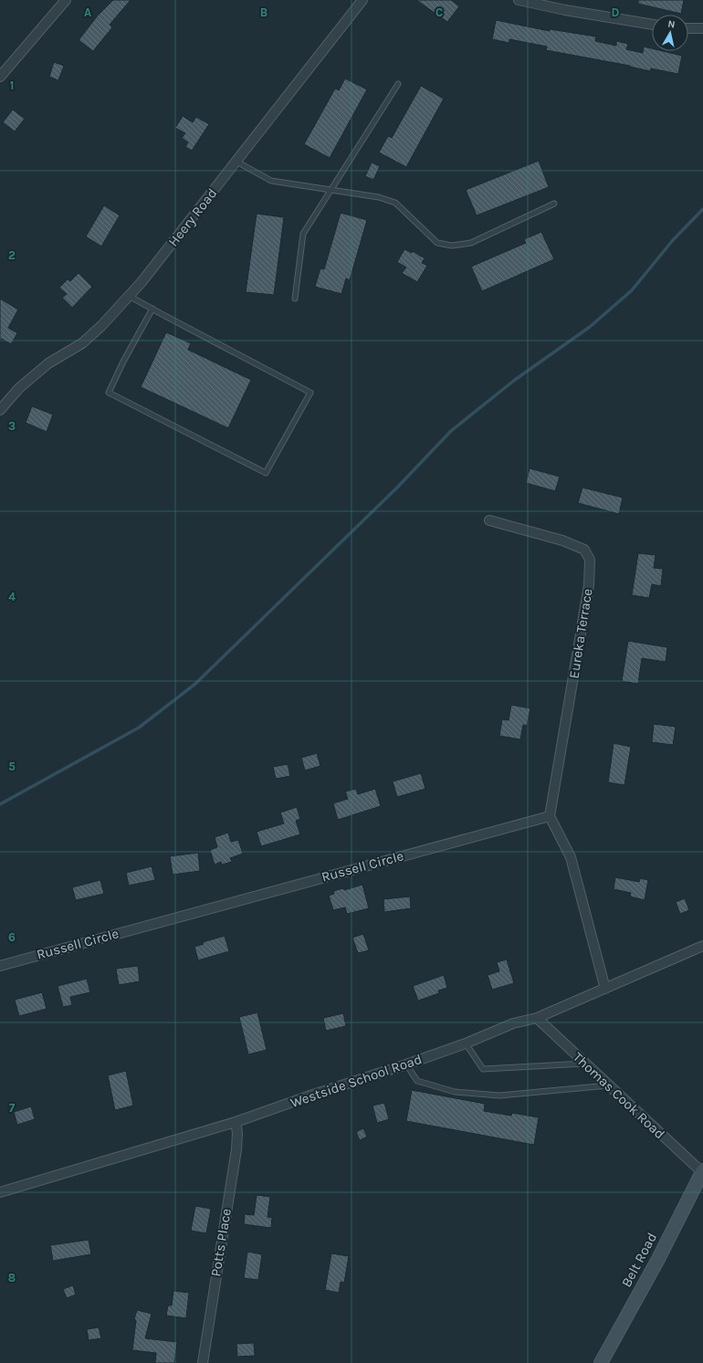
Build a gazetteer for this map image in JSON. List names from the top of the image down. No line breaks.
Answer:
{"streets":{"street":["Heery Road","Eureka Terrace","Russell Circle","Westside School Road","Thomas Cook Road","Potts Place","Belt Road"]},"crossings":[["Eureka Terrace","Russell Circle"],["Westside School Road","Thomas Cook Road"],["Westside School Road","Potts Place"],["Thomas Cook Road","Belt Road"]],"north":"top","grid":{"columns":["A","B","C","D"],"rows":["1","2","3","4","5","6","7","8"]}}
